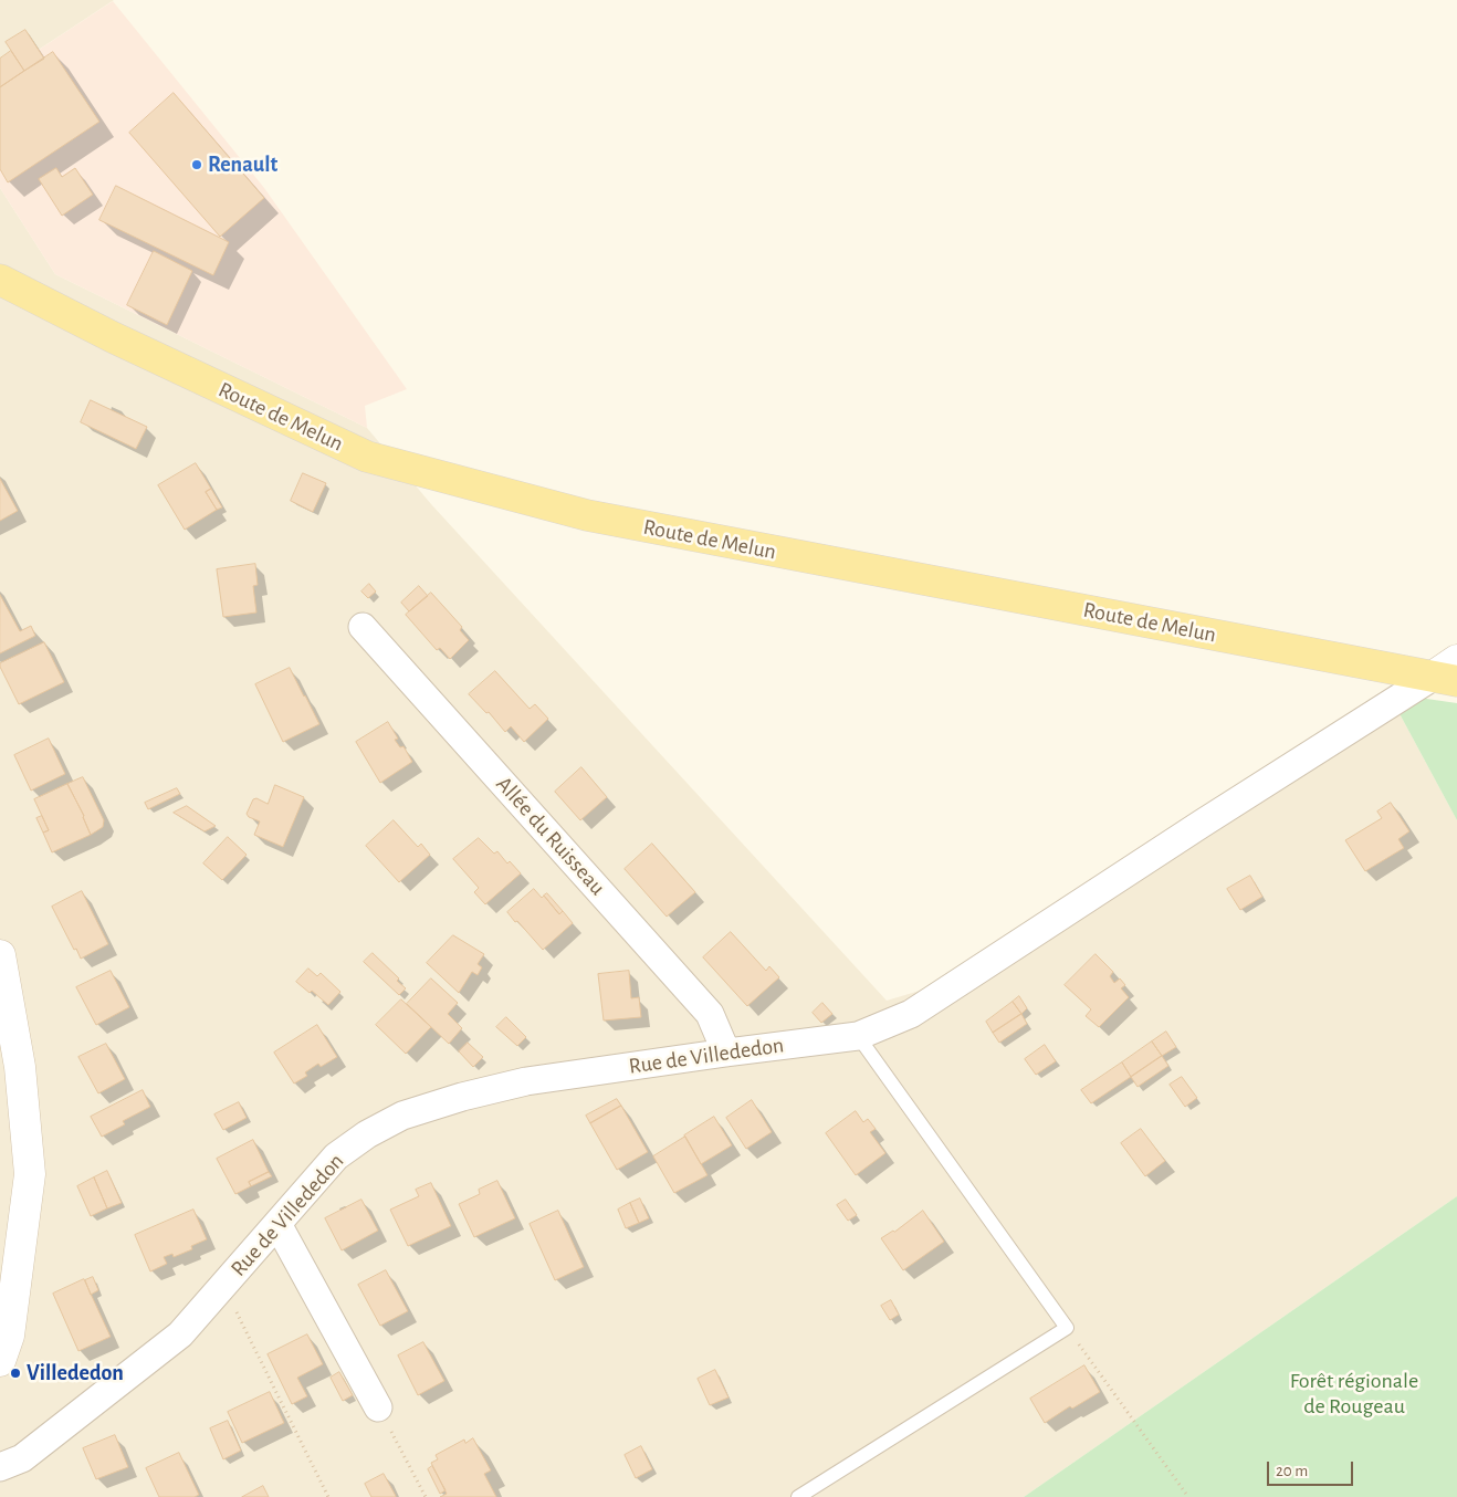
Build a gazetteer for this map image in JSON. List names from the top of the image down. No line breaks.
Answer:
{"streets":{"main road":["Route de Melun"],"street":["Allée du Ruisseau","Rue de Villededon"]},"crossings":[["Route de Melun","Rue de Villededon"],["Allée du Ruisseau","Rue de Villededon"]],"parks":["Forêt régionale de Rougeau"],"places":["Renault","Villededon"],"scale_bar":"20 m"}
